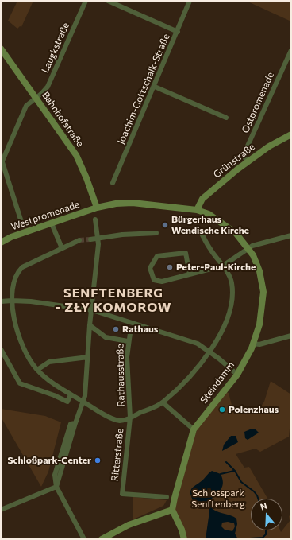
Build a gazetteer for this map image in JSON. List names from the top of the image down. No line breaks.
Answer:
{"streets":{"main road":["Bahnhofstraße","Grünstraße","Westpromenade","Steindamm"],"street":["Laugkstraße","Joachim-Gottschalk-Straße","Ostpromenade","Rathausstraße","Ritterstraße"]},"crossings":[["Laugkstraße","Bahnhofstraße"],["Ostpromenade","Grünstraße"],["Bahnhofstraße","Westpromenade"],["Bahnhofstraße","Steindamm"],["Grünstraße","Steindamm"],["Westpromenade","Steindamm"],["Rathausstraße","Ritterstraße"]],"districts":["SENFTENBERG - ZŁY KOMOROW"],"parks":["Schlosspark Senftenberg"],"places":["Bürgerhaus Wendische Kirche","Peter-Paul-Kirche","Rathaus","Polenzhaus","Schloßpark-Center"],"north":"top"}
